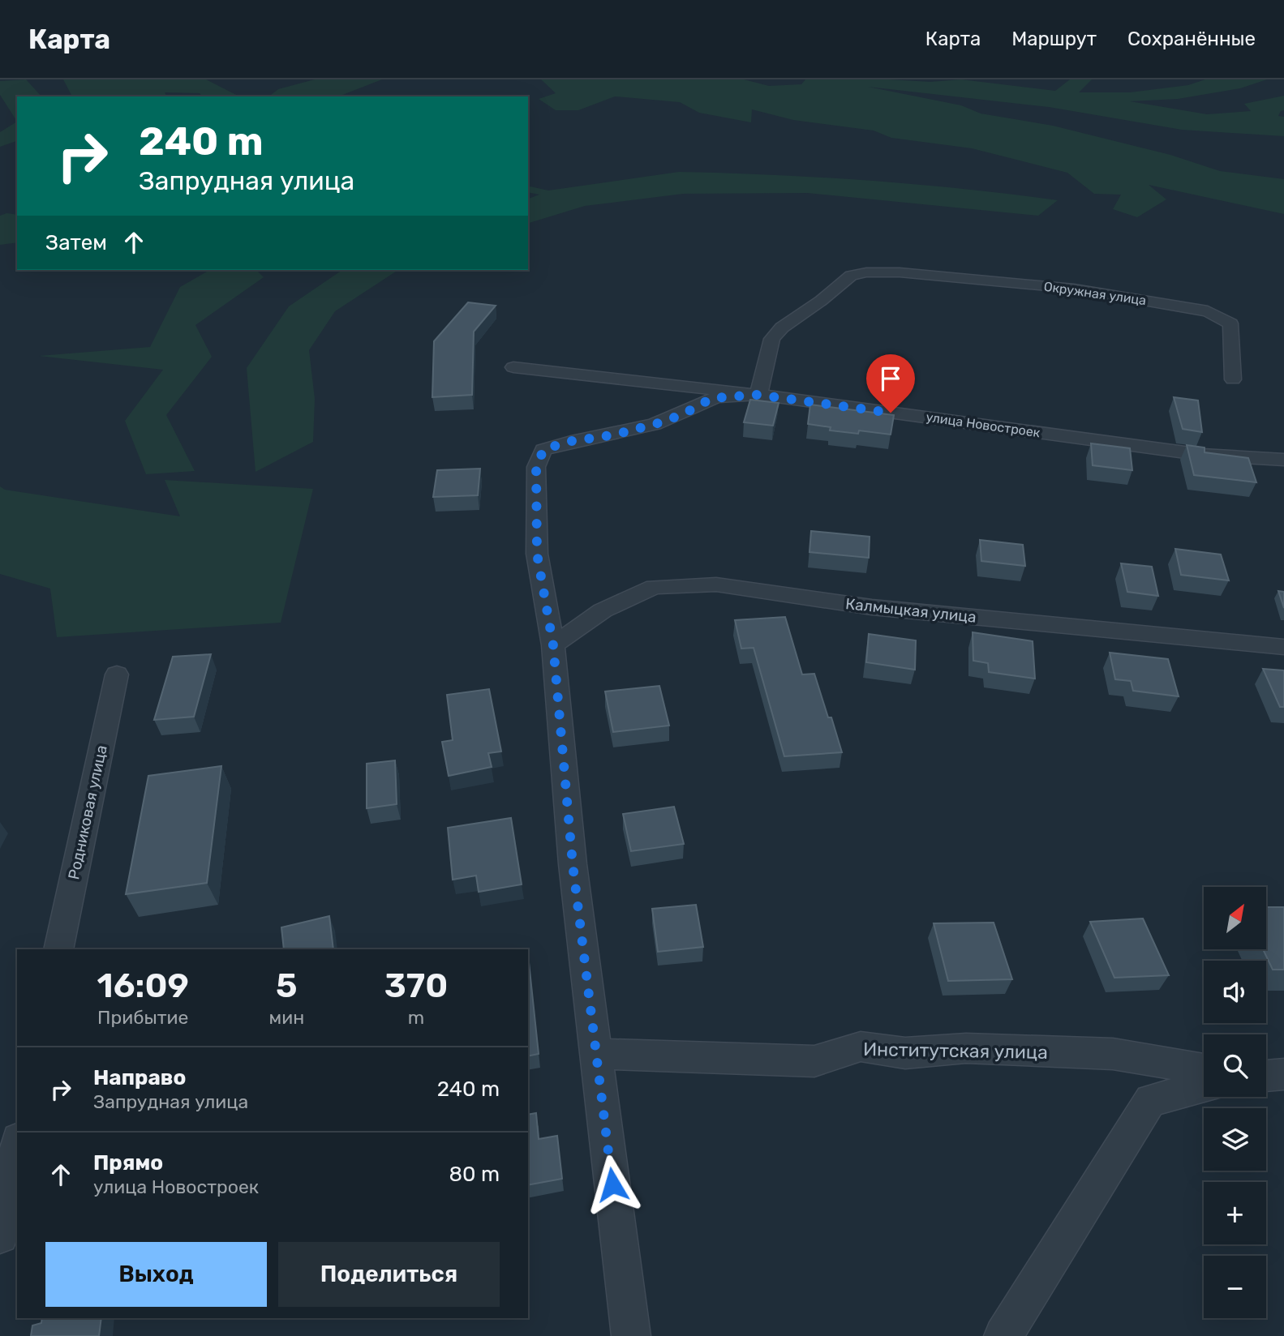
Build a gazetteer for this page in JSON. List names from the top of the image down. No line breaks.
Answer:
{"streets":{"street":["Окружная улица","улица Новостроек","Калмыцкая улица","Родниковая улица","Институтская улица"]},"crossings":[["Окружная улица","улица Новостроек"]],"north":"top right","page":{"header":"Карта","nav":["Карта","Маршрут","Сохранённые"],"turn":["240 m","Запрудная улица"],"then":"Затем","map_buttons":["+","−"],"eta":["16:09","Прибытие","5","мин","370","m"],"list":[{"name":"Направо","note":"Запрудная улица","value":"240 m"},{"name":"Прямо","note":"улица Новостроек","value":"80 m"}],"buttons":["Выход","Поделиться"]}}
